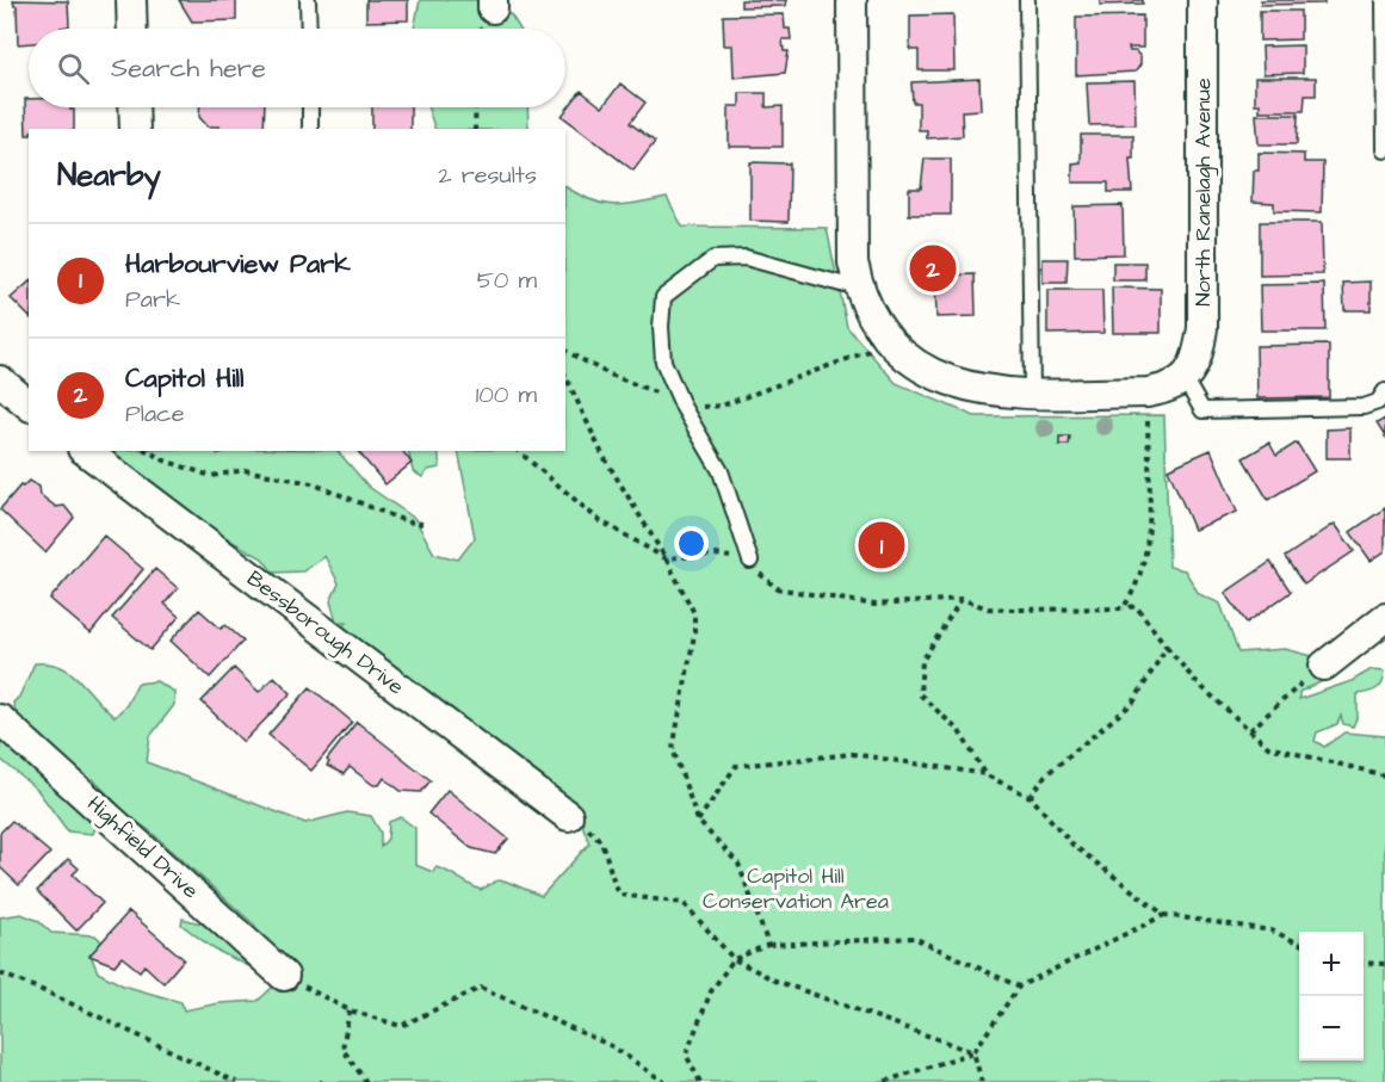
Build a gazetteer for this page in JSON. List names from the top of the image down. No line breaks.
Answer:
{"streets":{"street":["North Ranelagh Avenue","Bessborough Drive","Highfield Drive"]},"parks":["Capitol Hill Conservation Area"],"page":{"search":"Search here","heading":["Nearby","2 results"],"list":[{"mark":"1","name":"Harbourview Park","note":"Park","value":"50 m"},{"mark":"2","name":"Capitol Hill","note":"Place","value":"100 m"}],"pins":["2","1"],"map_buttons":["+","−"]}}
